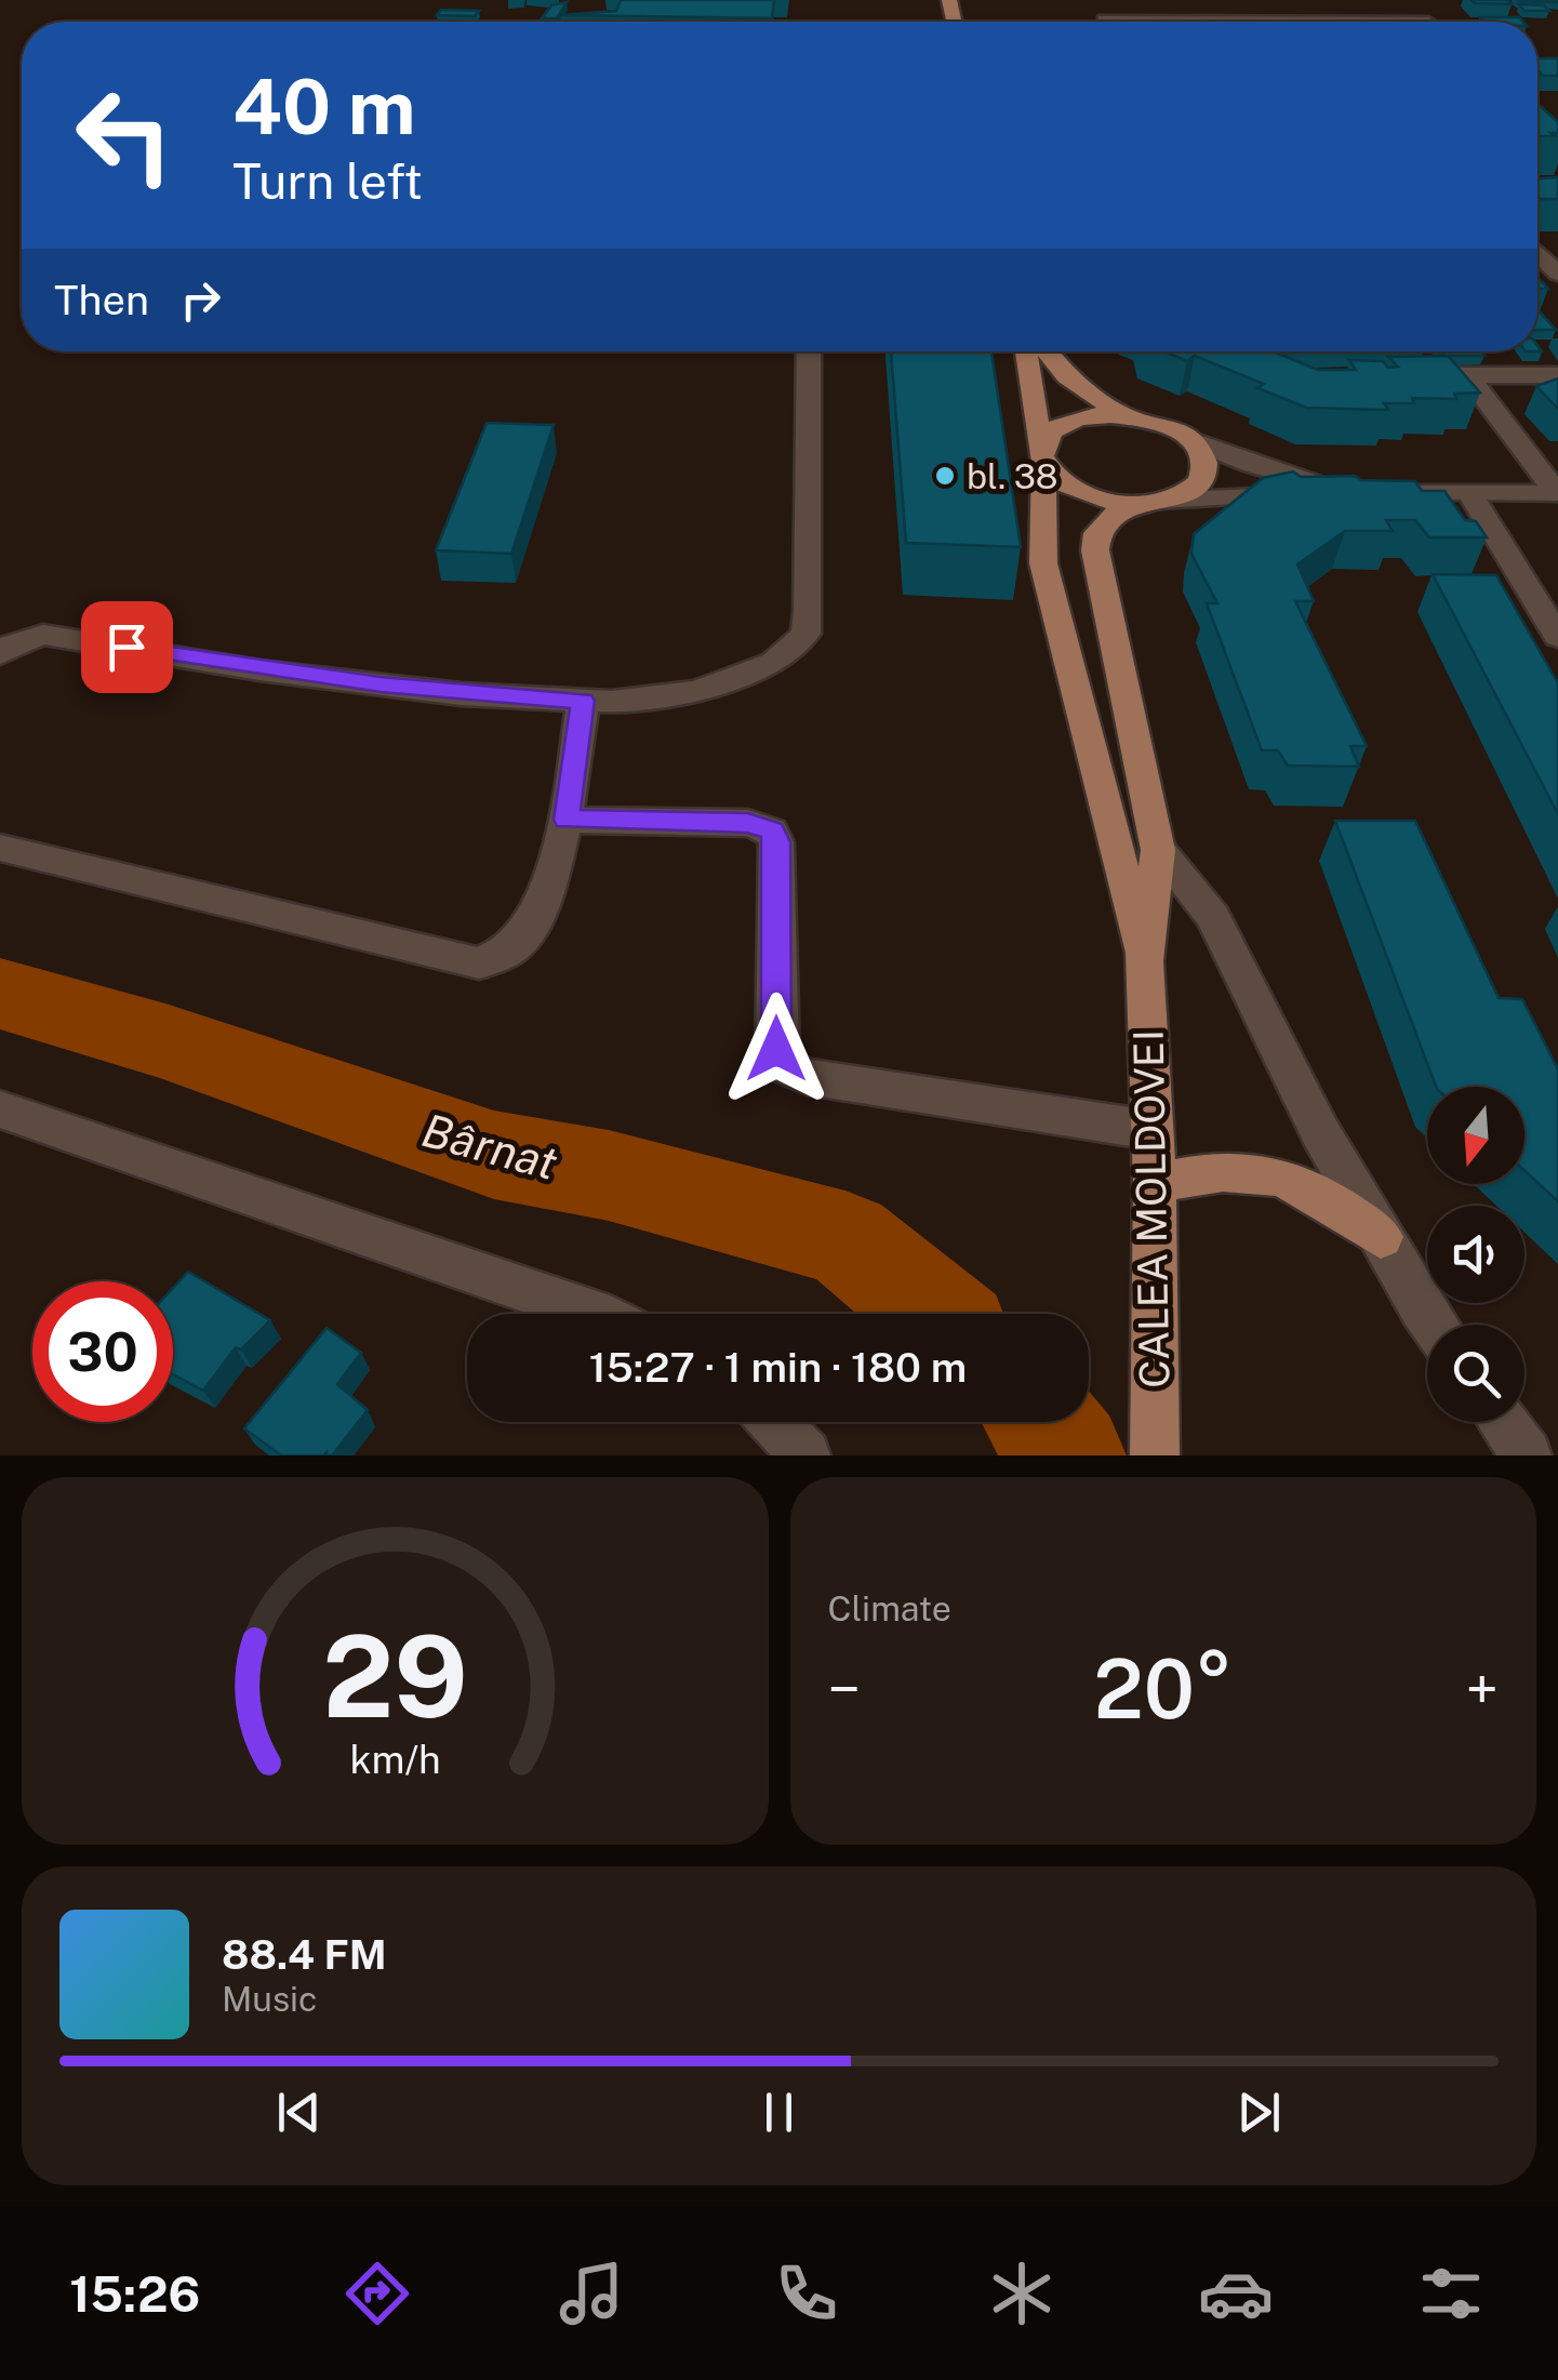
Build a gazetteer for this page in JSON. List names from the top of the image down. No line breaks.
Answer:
{"streets":{"main road":["CALEA MOLDOVEI"]},"water":["Bârnat"],"places":["bl. 38"],"north":"bottom","page":{"turn":["40 m","Turn left"],"then":"Then","limit":"30","trip":"15:27 · 1 min · 180 m","tile":"Climate","heat":["−","20°","+"],"song":["88.4 FM","Music"],"tabs":"15:26","gauge":["29","km/h"]}}
